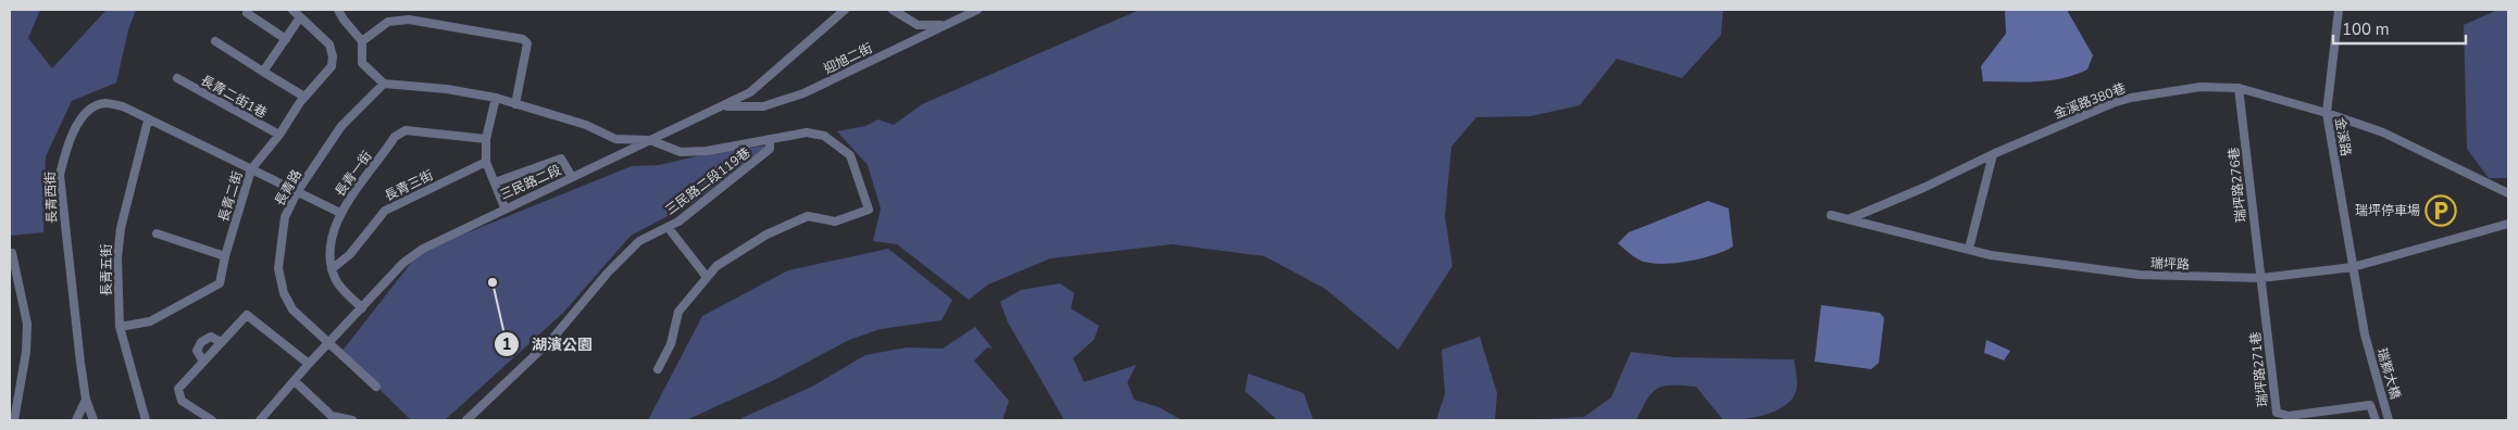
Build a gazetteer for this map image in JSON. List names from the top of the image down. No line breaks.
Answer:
{"streets":{"street":["迎旭二街","長青二街1巷","金溪路380巷","金溪路","長青一街","三民路二段119巷","三民路二段","瑞坪路276巷","長青三街","長青路","長青二街","長青西街","瑞坪路","長青五街","瑞坪路271巷","瑞獅大橋"]},"crossings":[["迎旭二街","三民路二段"],["長青二街1巷","長青二街"],["金溪路380巷","金溪路"],["金溪路380巷","瑞坪路276巷"],["金溪路380巷","瑞坪路"],["金溪路","瑞坪路"],["金溪路","瑞獅大橋"],["長青一街","三民路二段"],["長青一街","長青三街"],["長青一街","長青西街"],["三民路二段","長青路"],["瑞坪路276巷","瑞坪路"],["瑞坪路276巷","瑞坪路271巷"],["長青路","長青西街"],["長青二街","長青西街"],["長青二街","長青五街"],["長青西街","長青五街"],["瑞坪路","瑞坪路271巷"]],"places":{"parking":["瑞坪停車場"],"other":["湖濱公園"]},"scale_bar":"100 m"}
